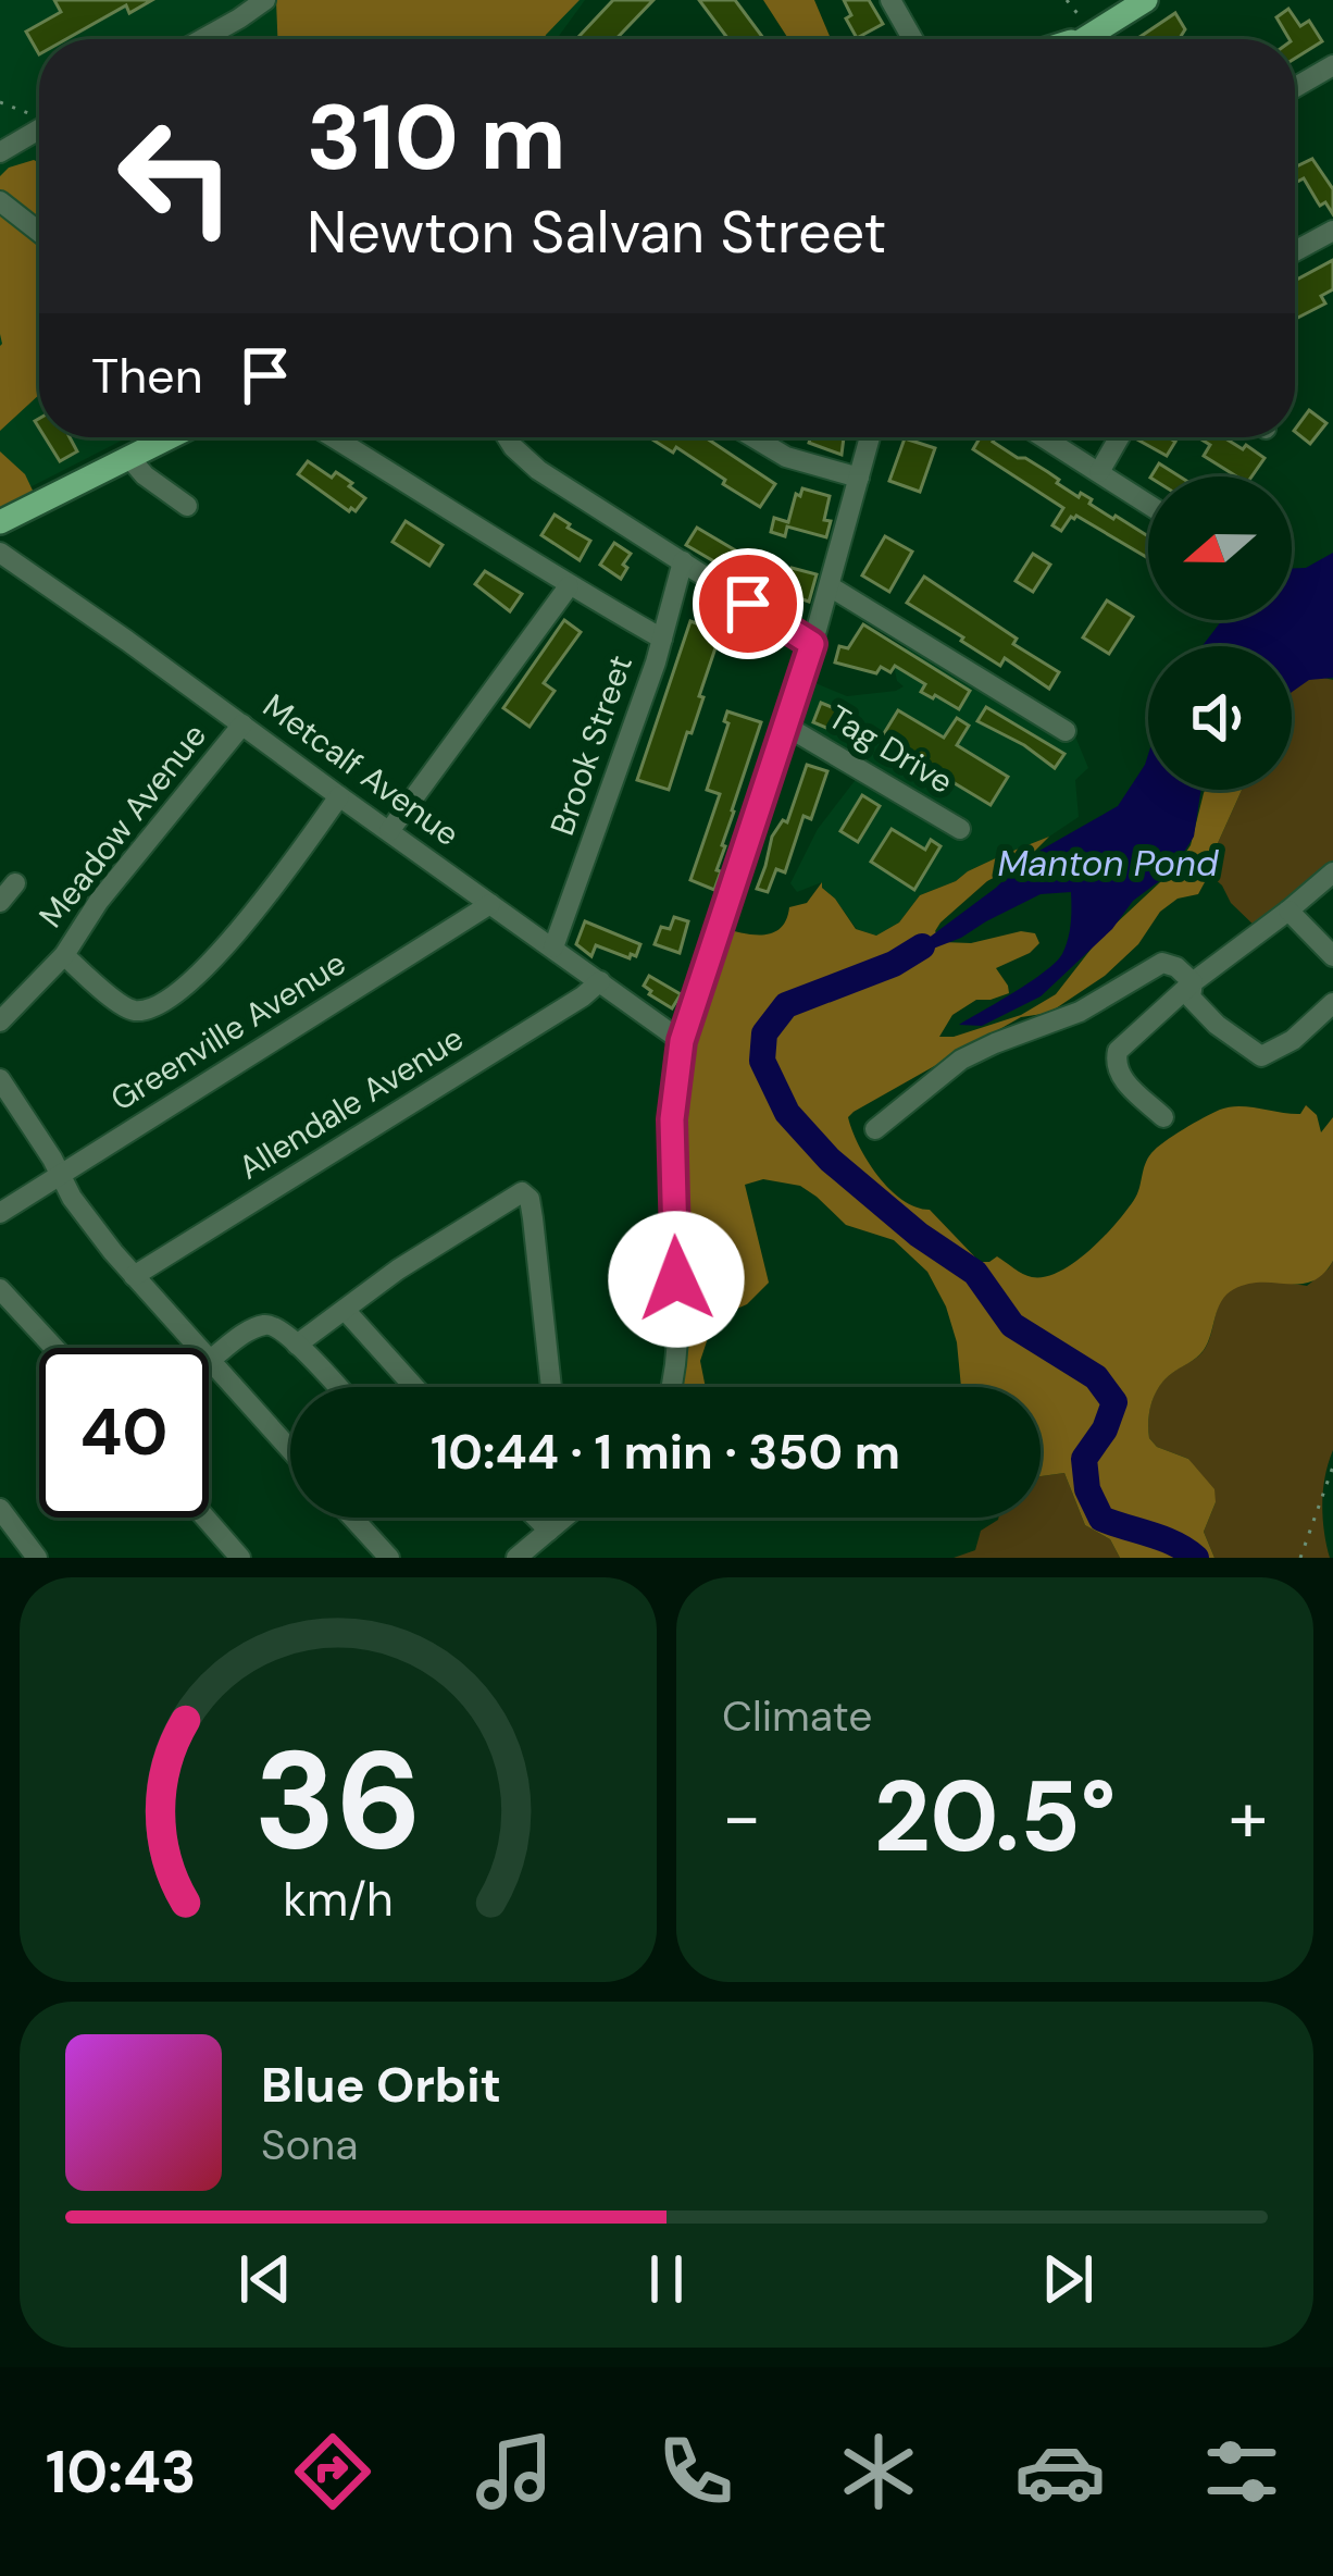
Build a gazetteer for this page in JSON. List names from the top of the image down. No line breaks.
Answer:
{"streets":{"street":["Brook Street","Tag Drive","Metcalf Avenue","Meadow Avenue","Greenville Avenue","Allendale Avenue"]},"crossings":[["Brook Street","Metcalf Avenue"],["Metcalf Avenue","Meadow Avenue"],["Metcalf Avenue","Greenville Avenue"],["Metcalf Avenue","Allendale Avenue"]],"water":["Manton Pond"],"north":"left","page":{"turn":["310 m","Newton Salvan Street"],"then":"Then","limit":"40","trip":"10:44 · 1 min · 350 m","tile":"Climate","heat":["−","20.5°","+"],"song":["Blue Orbit","Sona"],"tabs":"10:43","gauge":["36","km/h"]}}
